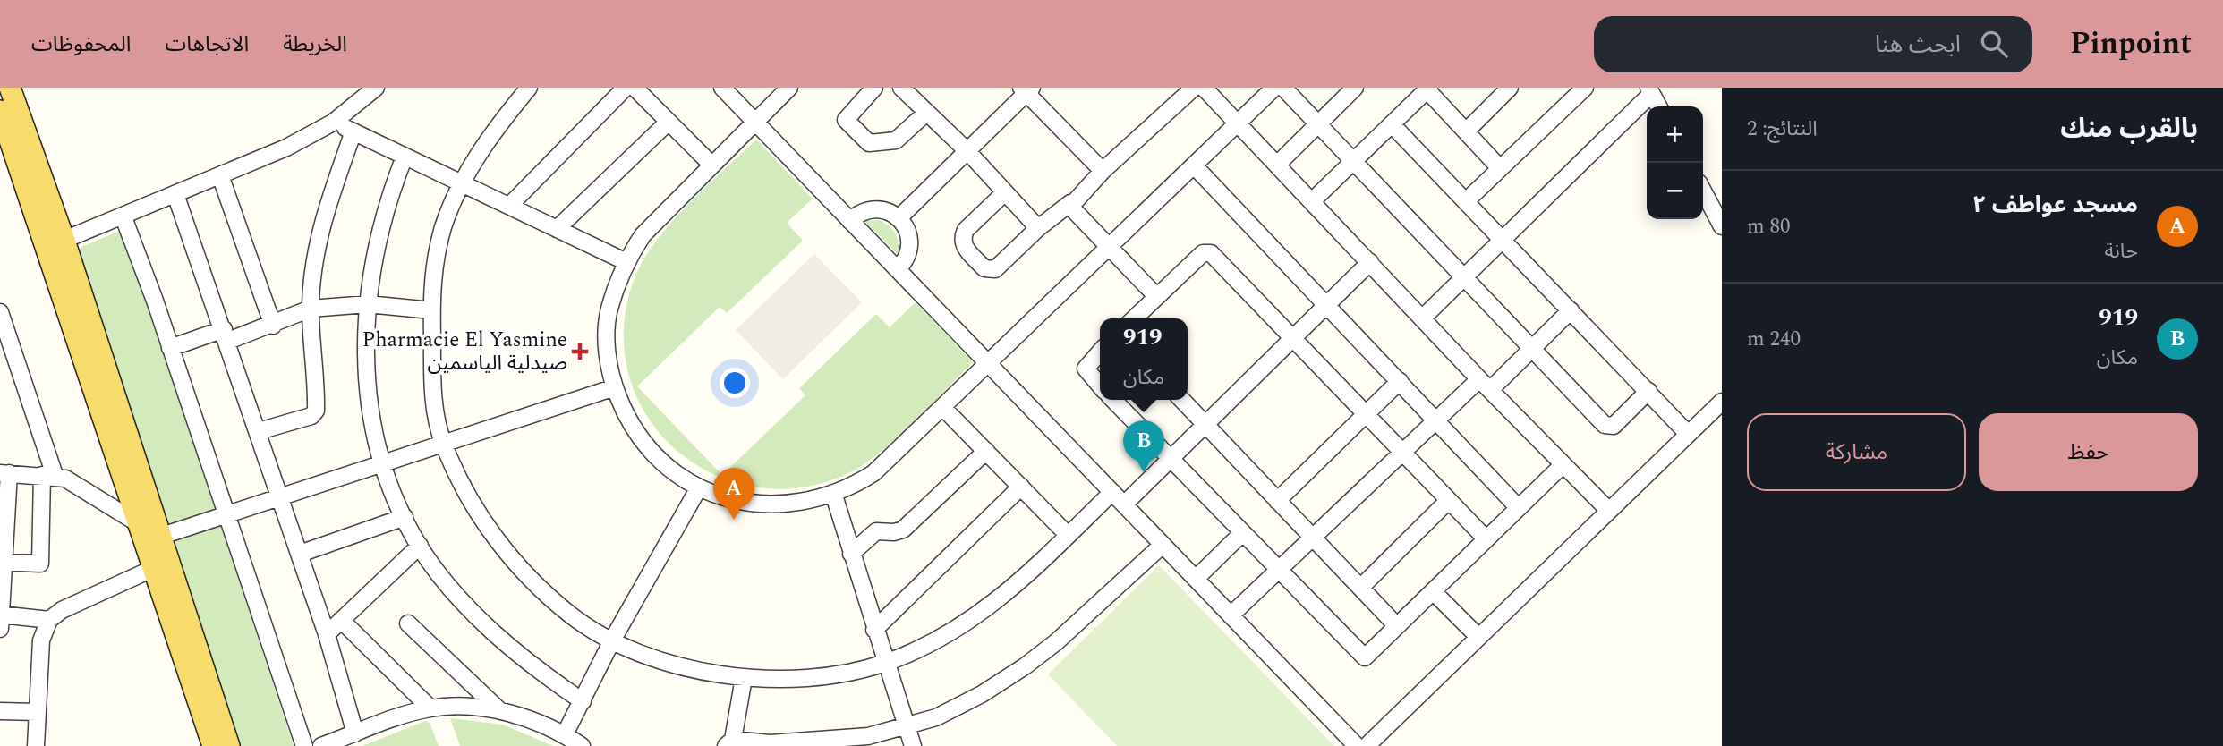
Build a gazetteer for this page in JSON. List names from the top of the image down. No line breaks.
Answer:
{"places":{"health":["Pharmacie El Yasmine صيدلية الياسمين"]},"page":{"header":"Pinpoint","search":"ابحث هنا","nav":["الخريطة","الاتجاهات","المحفوظات"],"heading":["بالقرب منك","النتائج: 2"],"map_buttons":["+","−"],"list":[{"mark":"A","name":"مسجد عواطف ٢","note":"حانة","value":"80 m"},{"mark":"B","name":"919","note":"مكان","value":"240 m"}],"popup":["919","مكان"],"buttons":["حفظ","مشاركة"],"pins":["B","A"]}}
